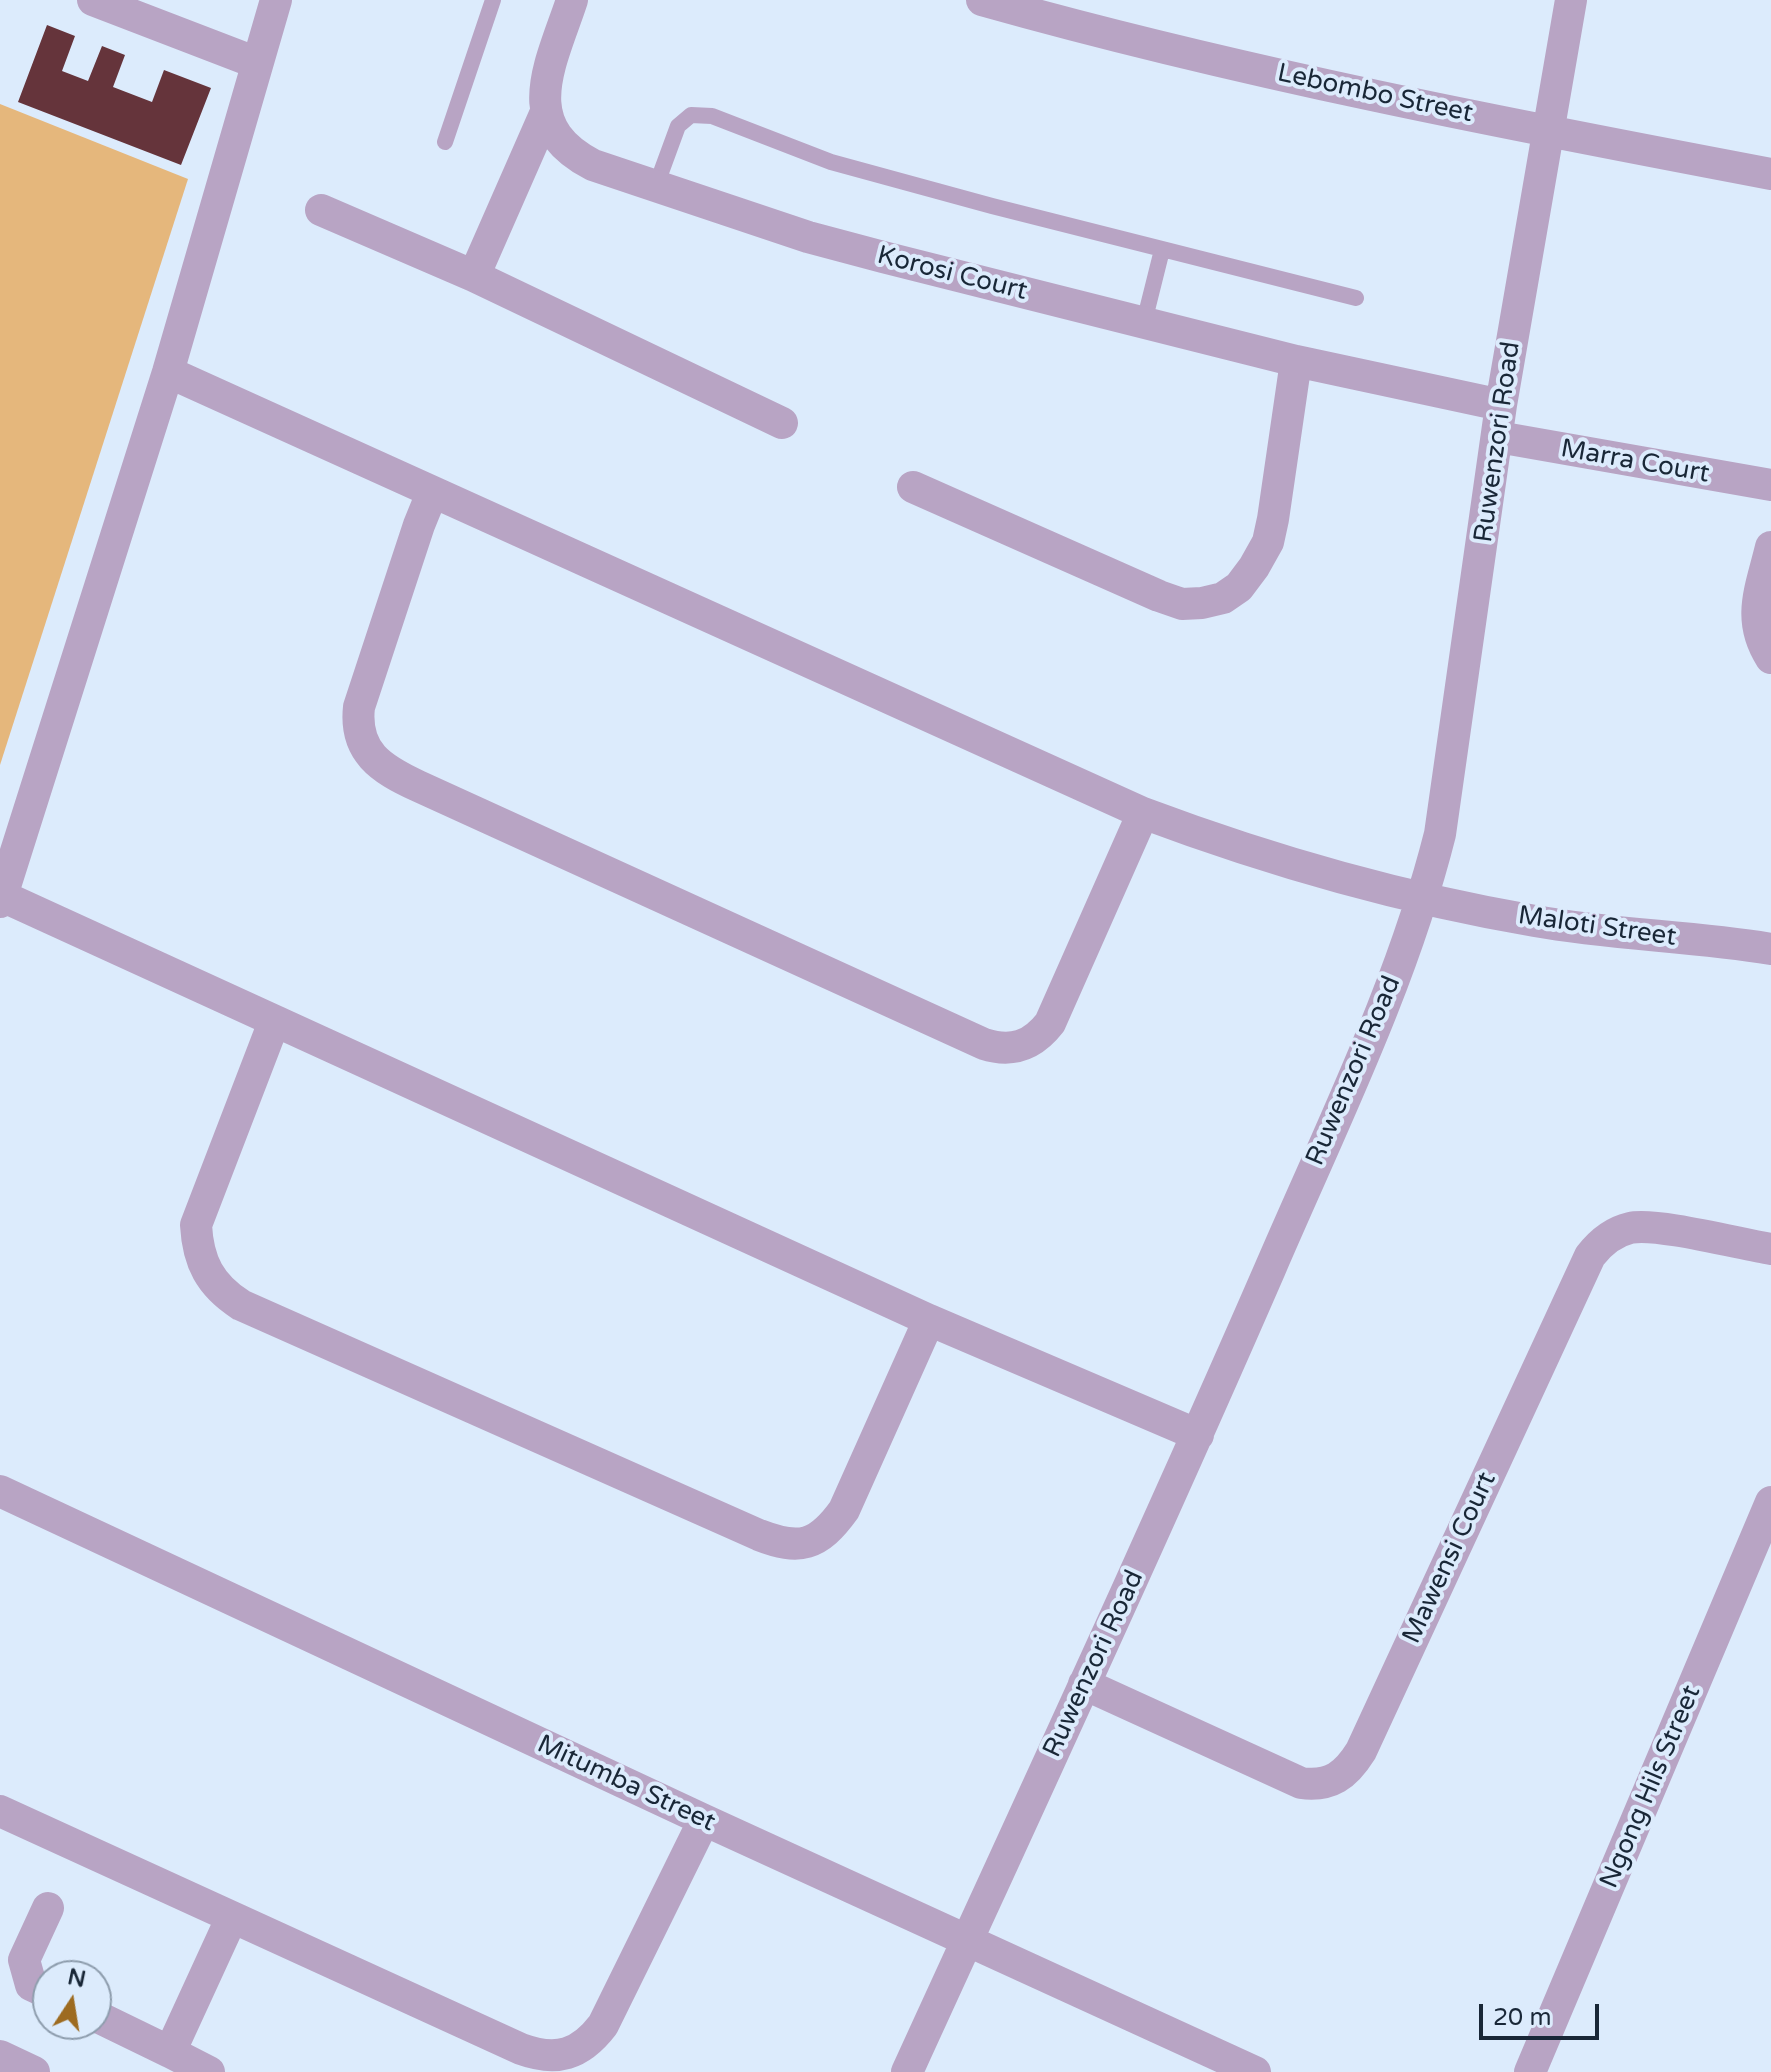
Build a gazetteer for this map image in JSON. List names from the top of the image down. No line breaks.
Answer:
{"streets":{"street":["Lebombo Street","Korosi Court","Ruwenzori Road","Marra Court","Maloti Street","Mawensi Court","Mitumba Street","Ngong Hils Street"]},"crossings":[["Lebombo Street","Ruwenzori Road"],["Korosi Court","Ruwenzori Road"],["Ruwenzori Road","Marra Court"],["Ruwenzori Road","Maloti Street"],["Ruwenzori Road","Mawensi Court"],["Ruwenzori Road","Mitumba Street"]],"scale_bar":"20 m","north":"top"}
